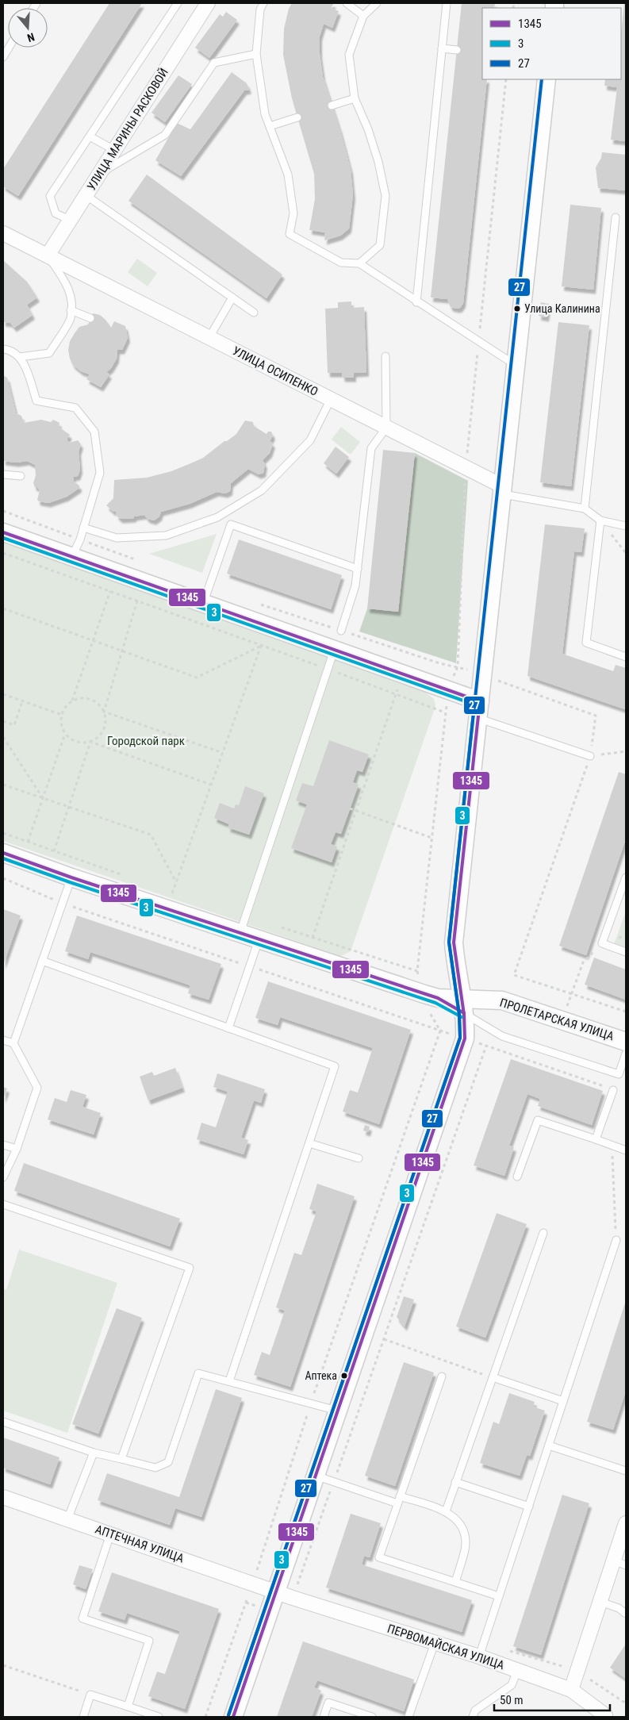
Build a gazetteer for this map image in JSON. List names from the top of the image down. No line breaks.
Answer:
{"streets":{"street":["УЛИЦА МАРИНЫ РАСКОВОЙ","УЛИЦА ОСИПЕНКО","ПРОЛЕТАРСКАЯ УЛИЦА","АПТЕЧНАЯ УЛИЦА","ПЕРВОМАЙСКАЯ УЛИЦА"]},"crossings":[["УЛИЦА МАРИНЫ РАСКОВОЙ","УЛИЦА ОСИПЕНКО"],["АПТЕЧНАЯ УЛИЦА","ПЕРВОМАЙСКАЯ УЛИЦА"]],"parks":["Городской парк"],"places":["Улица Калинина","Аптека"],"lines":["transit line 27","transit line 1345","transit line 3"],"legend":["1345","3","27"],"scale_bar":"50 m","north":"bottom"}
